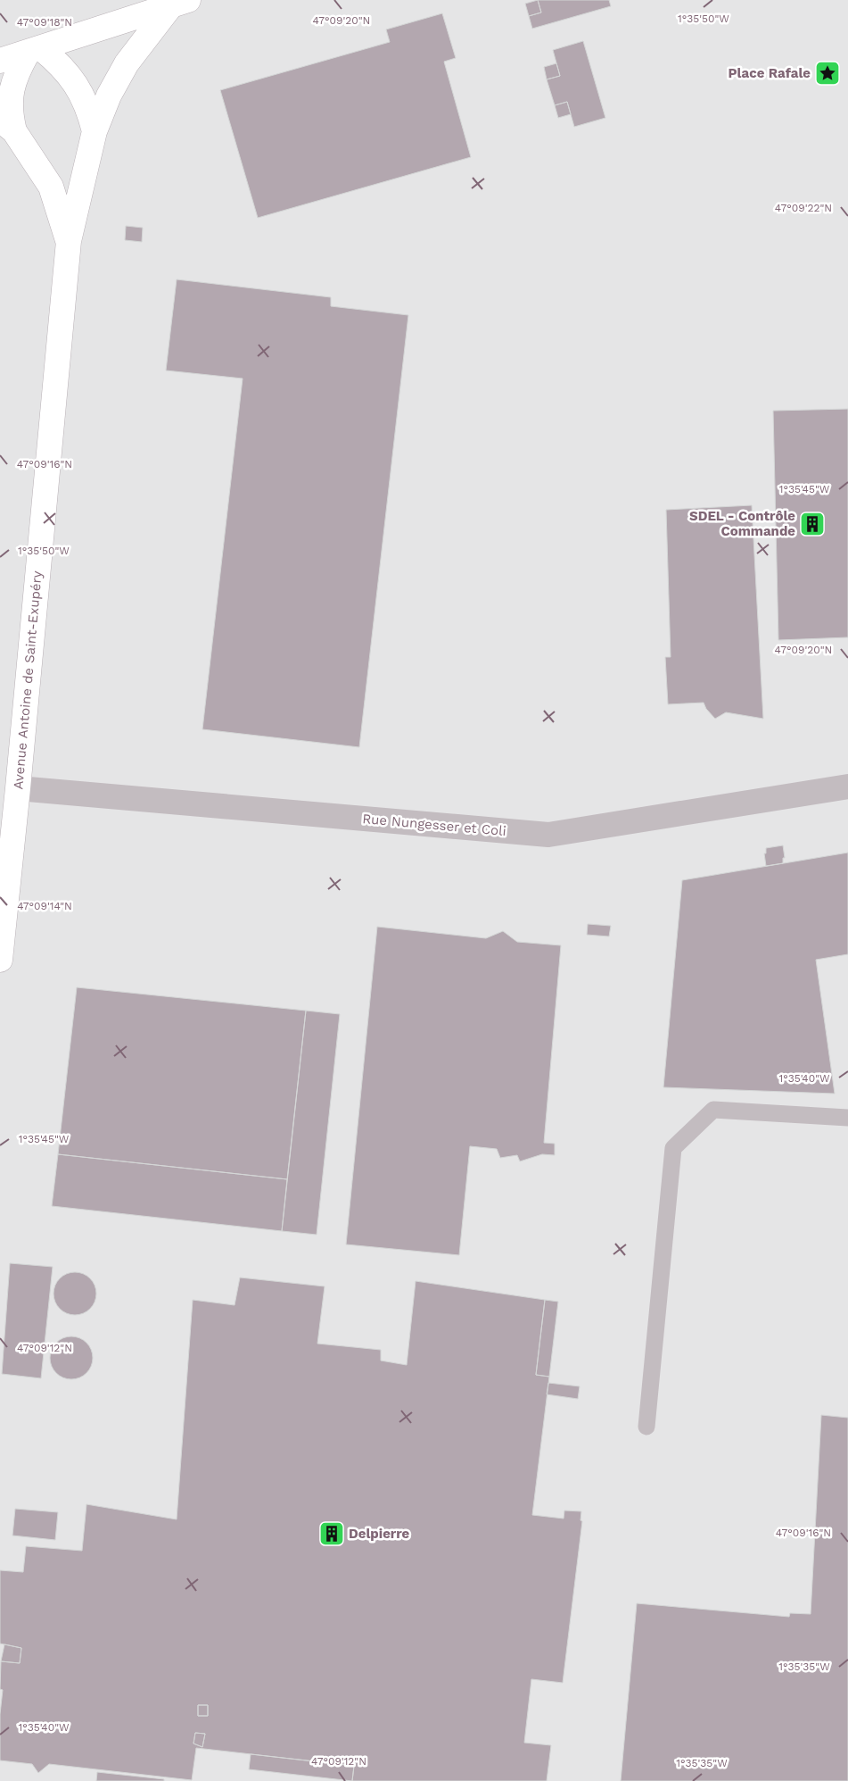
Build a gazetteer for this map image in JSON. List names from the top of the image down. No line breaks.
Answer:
{"streets":{"street":["Avenue Antoine de Saint-Exupéry","Rue Nungesser et Coli"]},"crossings":[["Avenue Antoine de Saint-Exupéry","Rue Nungesser et Coli"]],"places":{"place":["Place Rafale"],"building":["SDEL - Contrôle Commande","Delpierre"]},"coordinates":["1°35'50\"W","47°09'20\"N","47°09'18\"N","47°09'22\"N","47°09'16\"N","1°35'45\"W","47°09'14\"N","1°35'40\"W","47°09'12\"N","1°35'35\"W"]}
